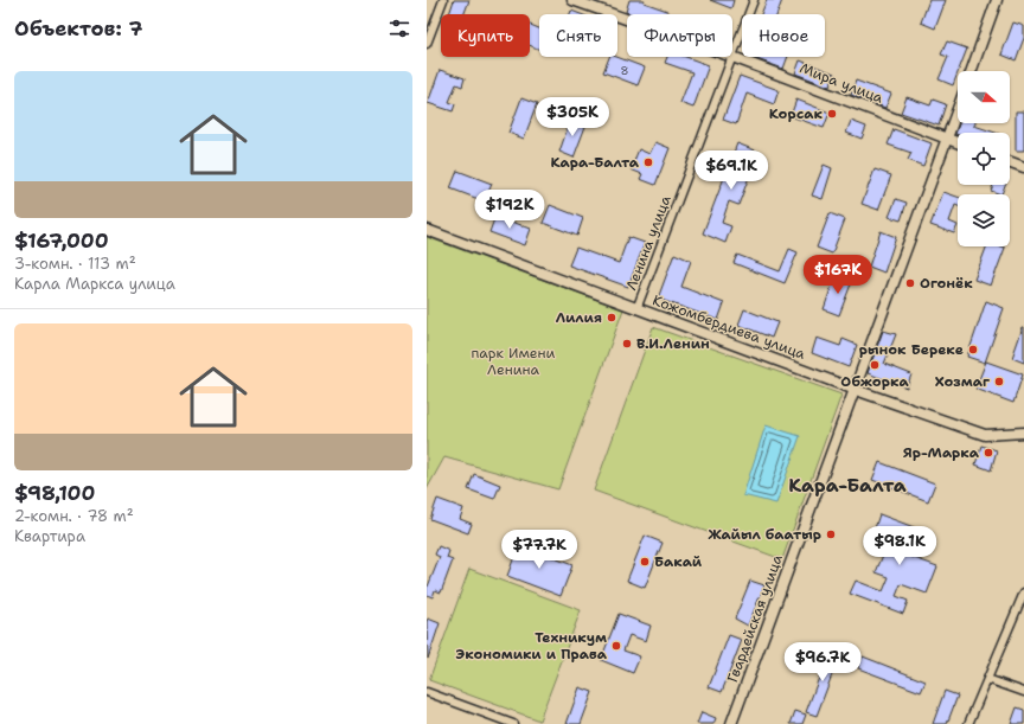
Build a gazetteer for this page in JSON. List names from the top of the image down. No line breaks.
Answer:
{"streets":{"street":["Мира улица","Ленина улица","Кожомбердиева улица","Гвардейская улица"]},"crossings":[["Мира улица","Ленина улица"],["Мира улица","Гвардейская улица"],["Ленина улица","Кожомбердиева улица"],["Кожомбердиева улица","Гвардейская улица"]],"districts":["Кара-Балта"],"parks":["парк Имени Ленина"],"places":["Корсак","Кара-Балта","Огонёк","Лилия","В.И.Ленин","рынок Береке","Обжорка","Хозмаг","Яр-Марка","Жайыл баатыр","Бакай","Техникум Экономики и Права"],"house_numbers":["8"],"north":"right","page":{"heading":"Объектов: 7","chip":["Купить","Снять","Фильтры","Новое"],"list":[{"name":"$167,000","note":"3-комн. · 113 m² · Карла Маркса улица"},{"name":"$98,100","note":"2-комн. · 78 m² · Квартира"}],"price":["$305K","$69.1K","$192K","$167K","$98.1K","$77.7K","$96.7K"]}}
